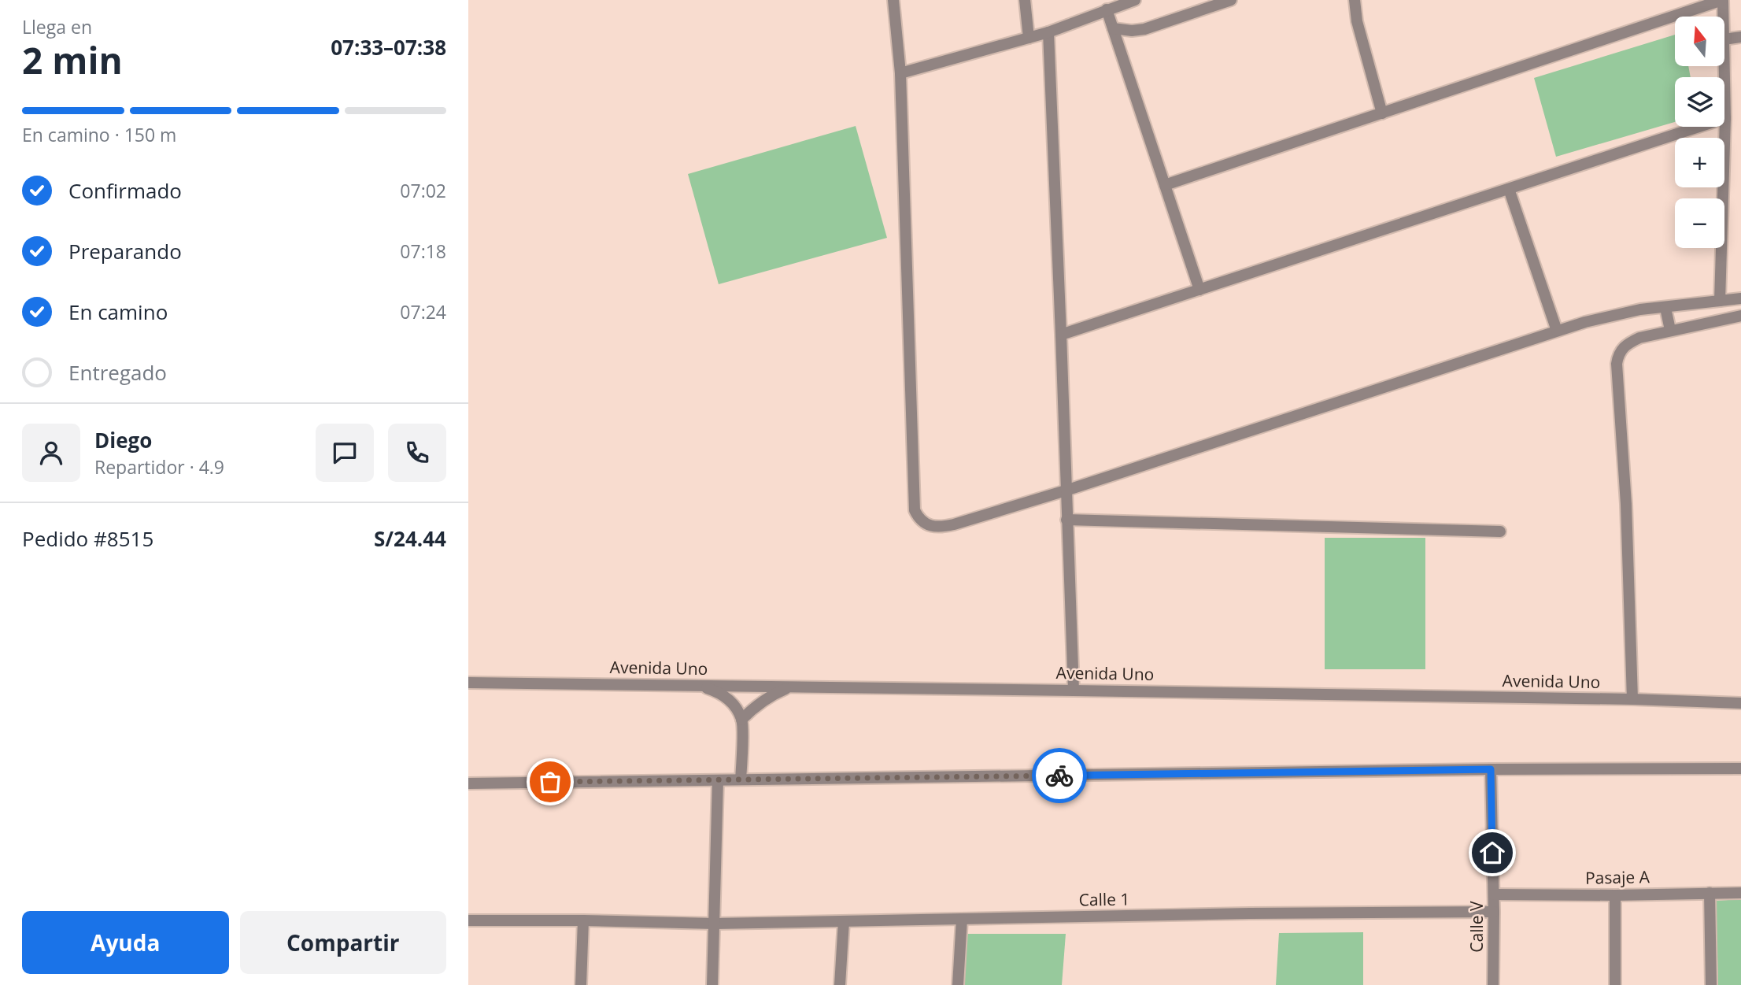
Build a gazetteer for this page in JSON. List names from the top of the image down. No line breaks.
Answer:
{"streets":{"street":["Avenida Uno","Pasaje A","Calle 1","Calle V"]},"crossings":[["Pasaje A","Calle V"],["Calle 1","Calle V"]],"north":"top","page":{"heading":["2 min","Llega en","07:33–07:38"],"panel":["Diego","Repartidor · 4.9","Pedido #8515","S/24.44"],"map_buttons":["+","−"],"bar":"En camino · 150 m","list":[["Confirmado","07:02"],["Preparando","07:18"],["En camino","07:24"],"Entregado"],"buttons":["Ayuda","Compartir"]}}
